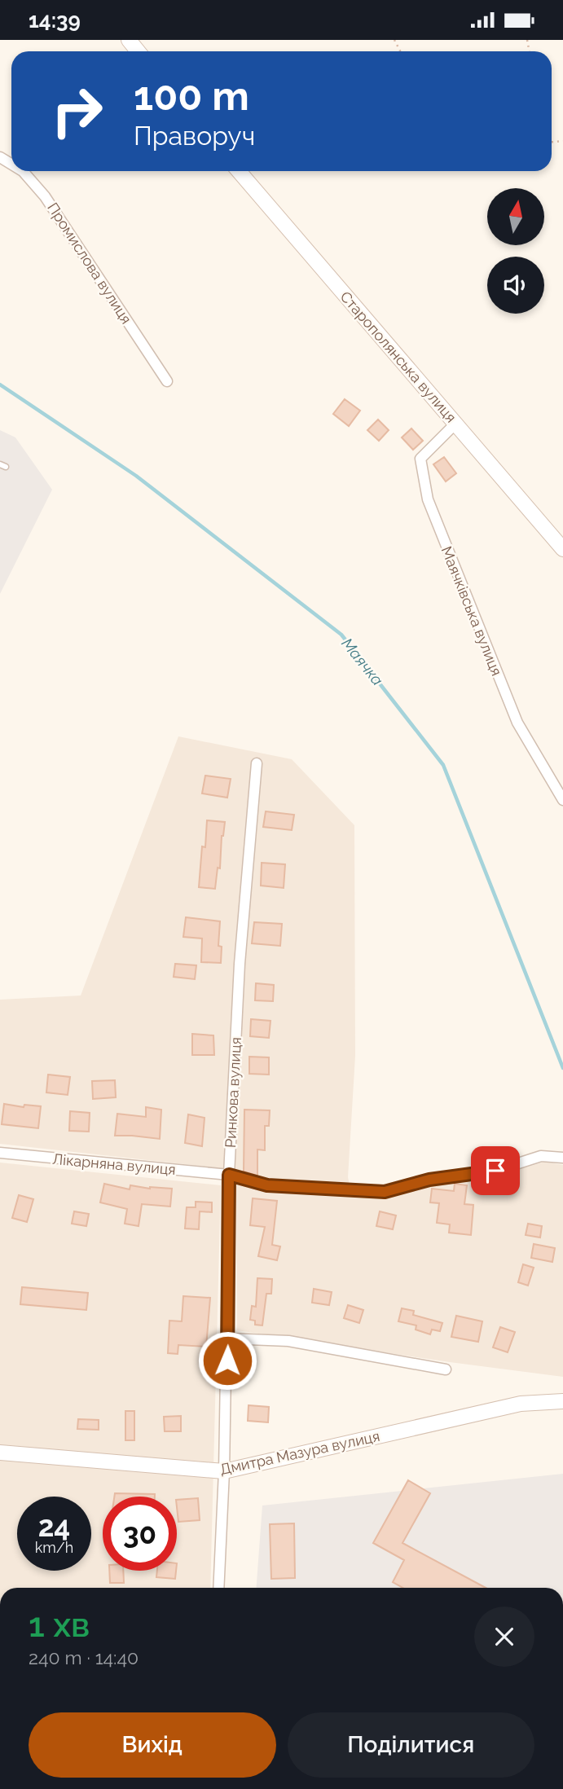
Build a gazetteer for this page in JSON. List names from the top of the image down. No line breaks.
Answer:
{"streets":{"street":["Промислова вулиця","Старополянська вулиця","Маячківська вулиця","Ринкова вулиця","Лікарняна вулиця","Дмитра Мазура вулиця"]},"crossings":[["Старополянська вулиця","Маячківська вулиця"],["Ринкова вулиця","Лікарняна вулиця"],["Ринкова вулиця","Дмитра Мазура вулиця"]],"water":["Маячка"],"north":"top","page":{"status":"14:39","turn":["100 m","Праворуч"],"speed":"24 km/h","limit":"30","heading":["1 хв","240 m · 14:40"],"buttons":["Вихід","Поділитися"]}}
